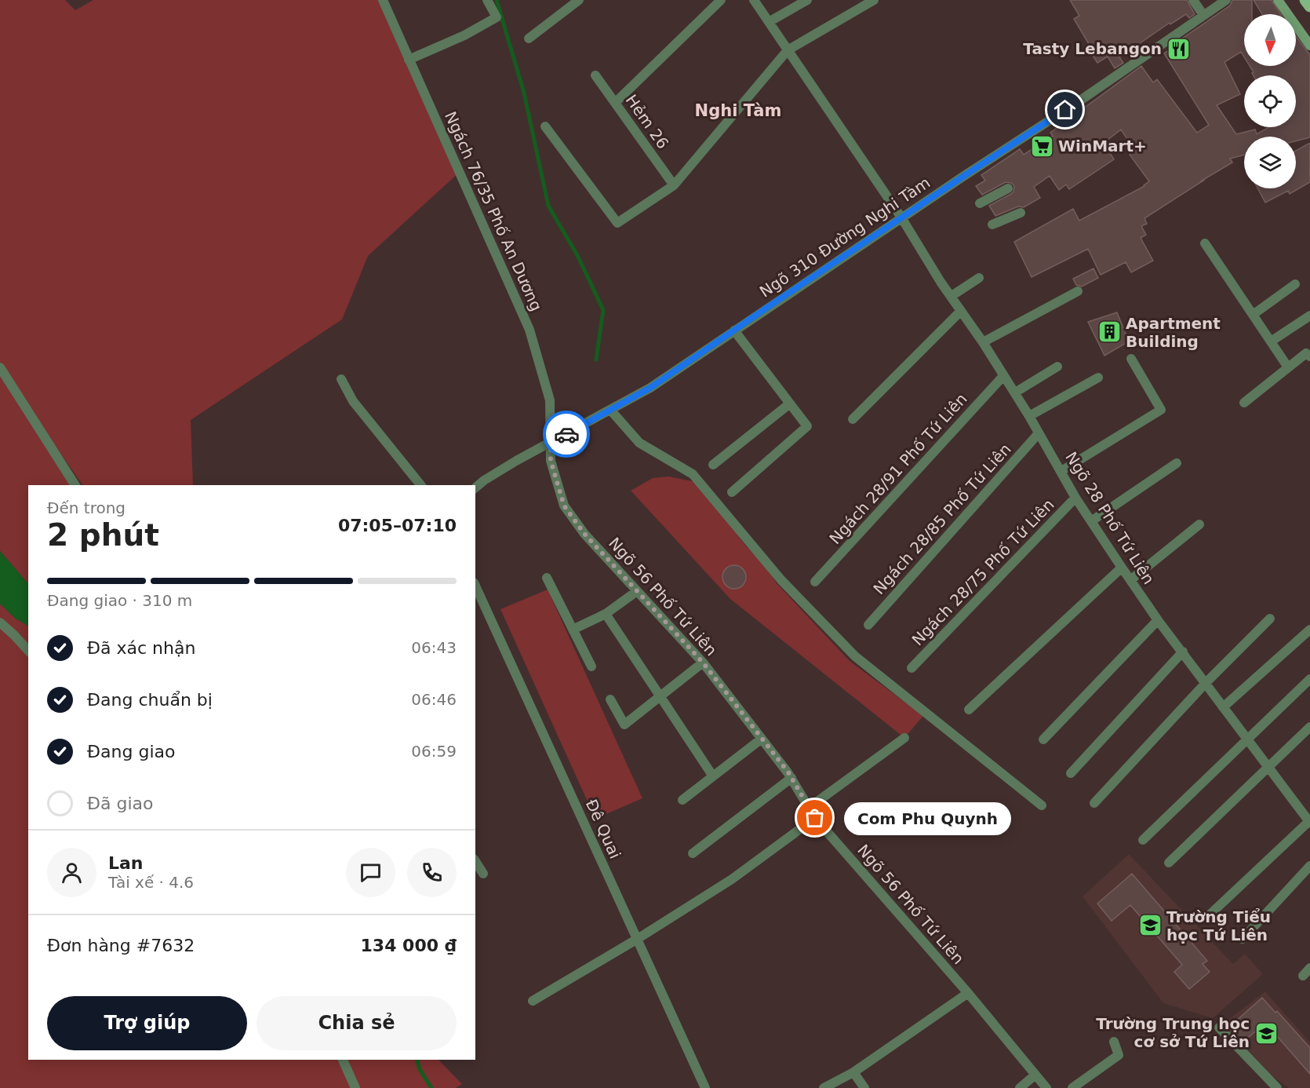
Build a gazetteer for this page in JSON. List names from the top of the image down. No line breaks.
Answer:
{"streets":{"street":["Hẻm 26","Ngách 76/35 Phố An Dương","Ngõ 310 Đường Nghi Tàm","Ngách 28/91 Phố Tứ Liên","Ngõ 28 Phố Tứ Liên","Ngách 28/85 Phố Tứ Liên","Ngách 28/75 Phố Tứ Liên","Ngõ 56 Phố Tứ Liên","Đê Quai"]},"crossings":[["Ngách 76/35 Phố An Dương","Ngõ 310 Đường Nghi Tàm"],["Ngách 76/35 Phố An Dương","Ngõ 56 Phố Tứ Liên"],["Ngõ 310 Đường Nghi Tàm","Ngõ 28 Phố Tứ Liên"],["Ngõ 310 Đường Nghi Tàm","Ngõ 56 Phố Tứ Liên"],["Ngách 28/91 Phố Tứ Liên","Ngõ 28 Phố Tứ Liên"],["Ngõ 28 Phố Tứ Liên","Ngách 28/85 Phố Tứ Liên"],["Ngõ 28 Phố Tứ Liên","Ngách 28/75 Phố Tứ Liên"]],"districts":["Nghi Tàm"],"places":{"restaurant":["Tasty Lebangon"],"supermarket":["WinMart+"],"building":["Apartment Building"],"other":["Com Phu Quynh"],"school or university":["Trường Tiểu học Tứ Liên","Trường Trung học cơ sở Tứ Liên"]},"north":"bottom","page":{"heading":["2 phút","Đến trong","07:05–07:10"],"panel":["Lan","Tài xế · 4.6","Đơn hàng #7632","134 000 ₫"],"bar":"Đang giao · 310 m","list":[["Đã xác nhận","06:43"],["Đang chuẩn bị","06:46"],["Đang giao","06:59"],"Đã giao"],"bubble":"Com Phu Quynh","buttons":["Trợ giúp","Chia sẻ"]}}
